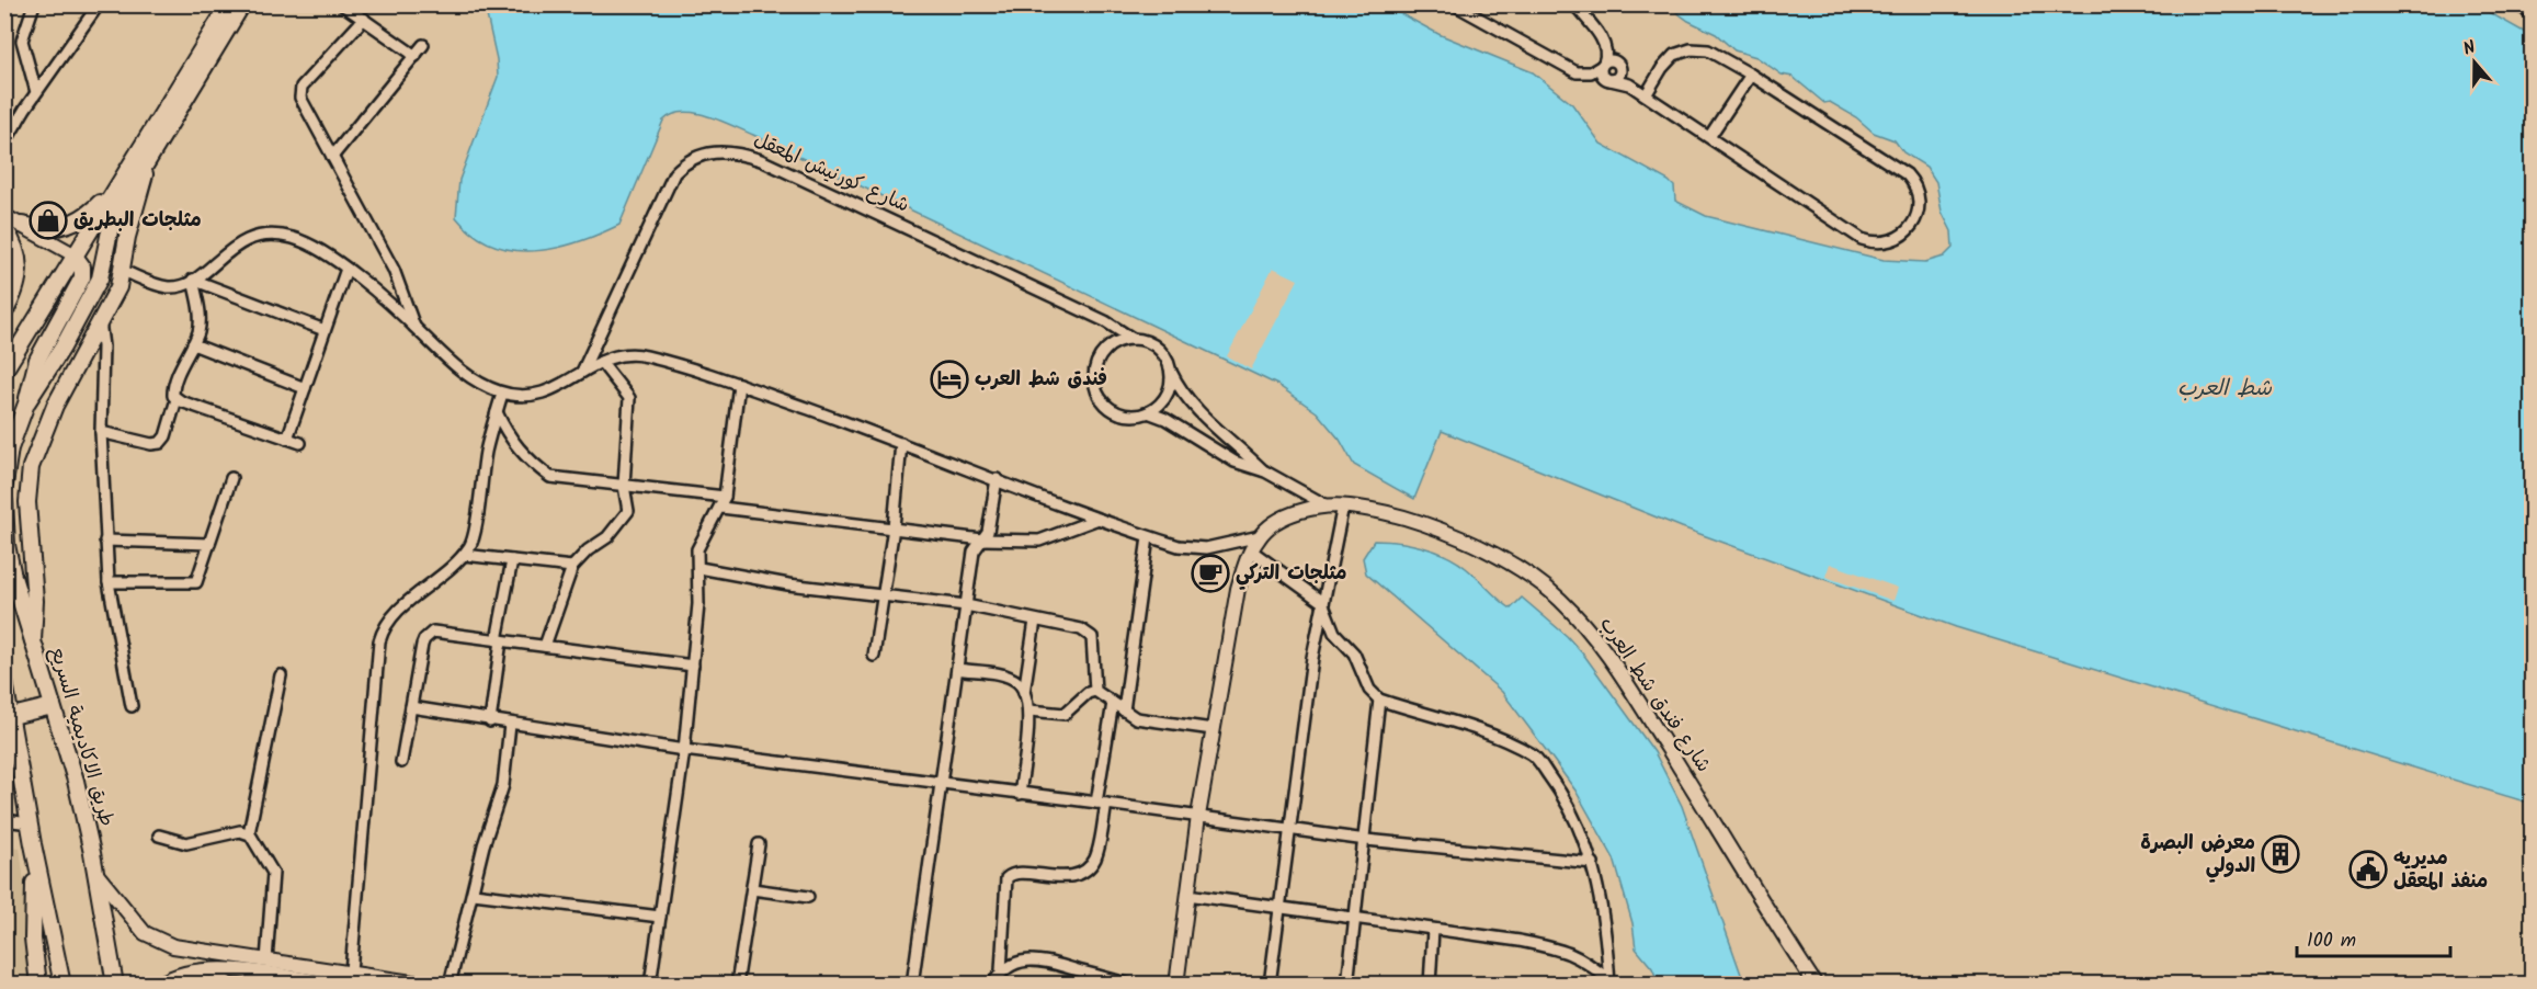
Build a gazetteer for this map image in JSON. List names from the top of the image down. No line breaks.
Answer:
{"streets":{"highway":["طريق الاكاديمية السريع"],"main road":["شارع فندق شط العرب"],"street":["شارع كورنيش المعقل"]},"water":["شط العرب"],"places":{"shop":["مثلجات البطريق"],"hotel":["فندق شط العرب"],"cafe":["مثلجات التركي"],"building":["معرض البصرة الدولي"],"public building":["مديريه منفذ المعقل"]},"scale_bar":"100 m","north":"top"}
